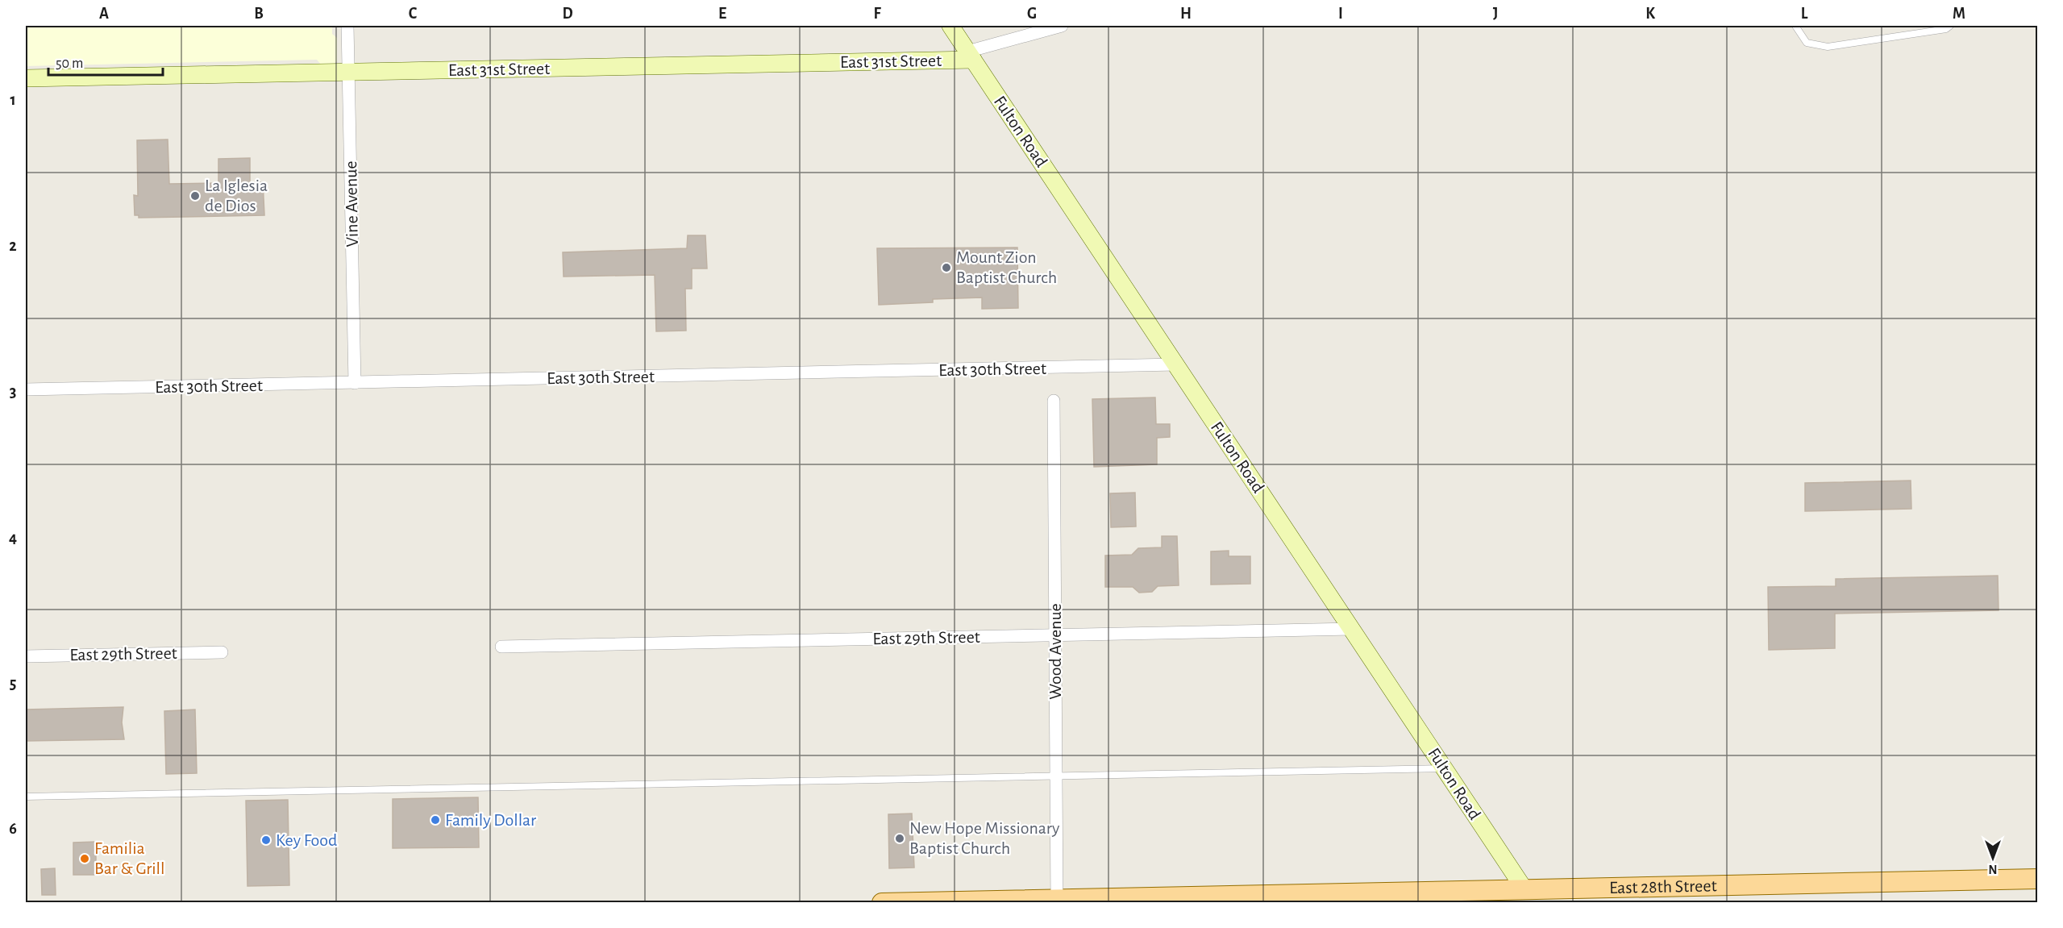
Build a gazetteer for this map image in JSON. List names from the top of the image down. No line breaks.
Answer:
{"streets":{"main road":["East 28th Street"],"street":["East 31st Street","Fulton Road","Vine Avenue","East 30th Street","East 29th Street","Wood Avenue"]},"crossings":[["East 31st Street","Fulton Road"],["East 31st Street","Vine Avenue"],["Fulton Road","East 30th Street"],["Fulton Road","East 29th Street"],["Fulton Road","East 28th Street"],["Vine Avenue","East 30th Street"],["East 29th Street","Wood Avenue"],["Wood Avenue","East 28th Street"]],"places":["La Iglesia de Dios","Mount Zion Baptist Church","Family Dollar","New Hope Missionary Baptist Church","Key Food","Familia Bar & Grill"],"scale_bar":"50 m","north":"bottom","grid":{"columns":["A","B","C","D","E","F","G","H","I","J","K","L","M"],"rows":["1","2","3","4","5","6"]}}
